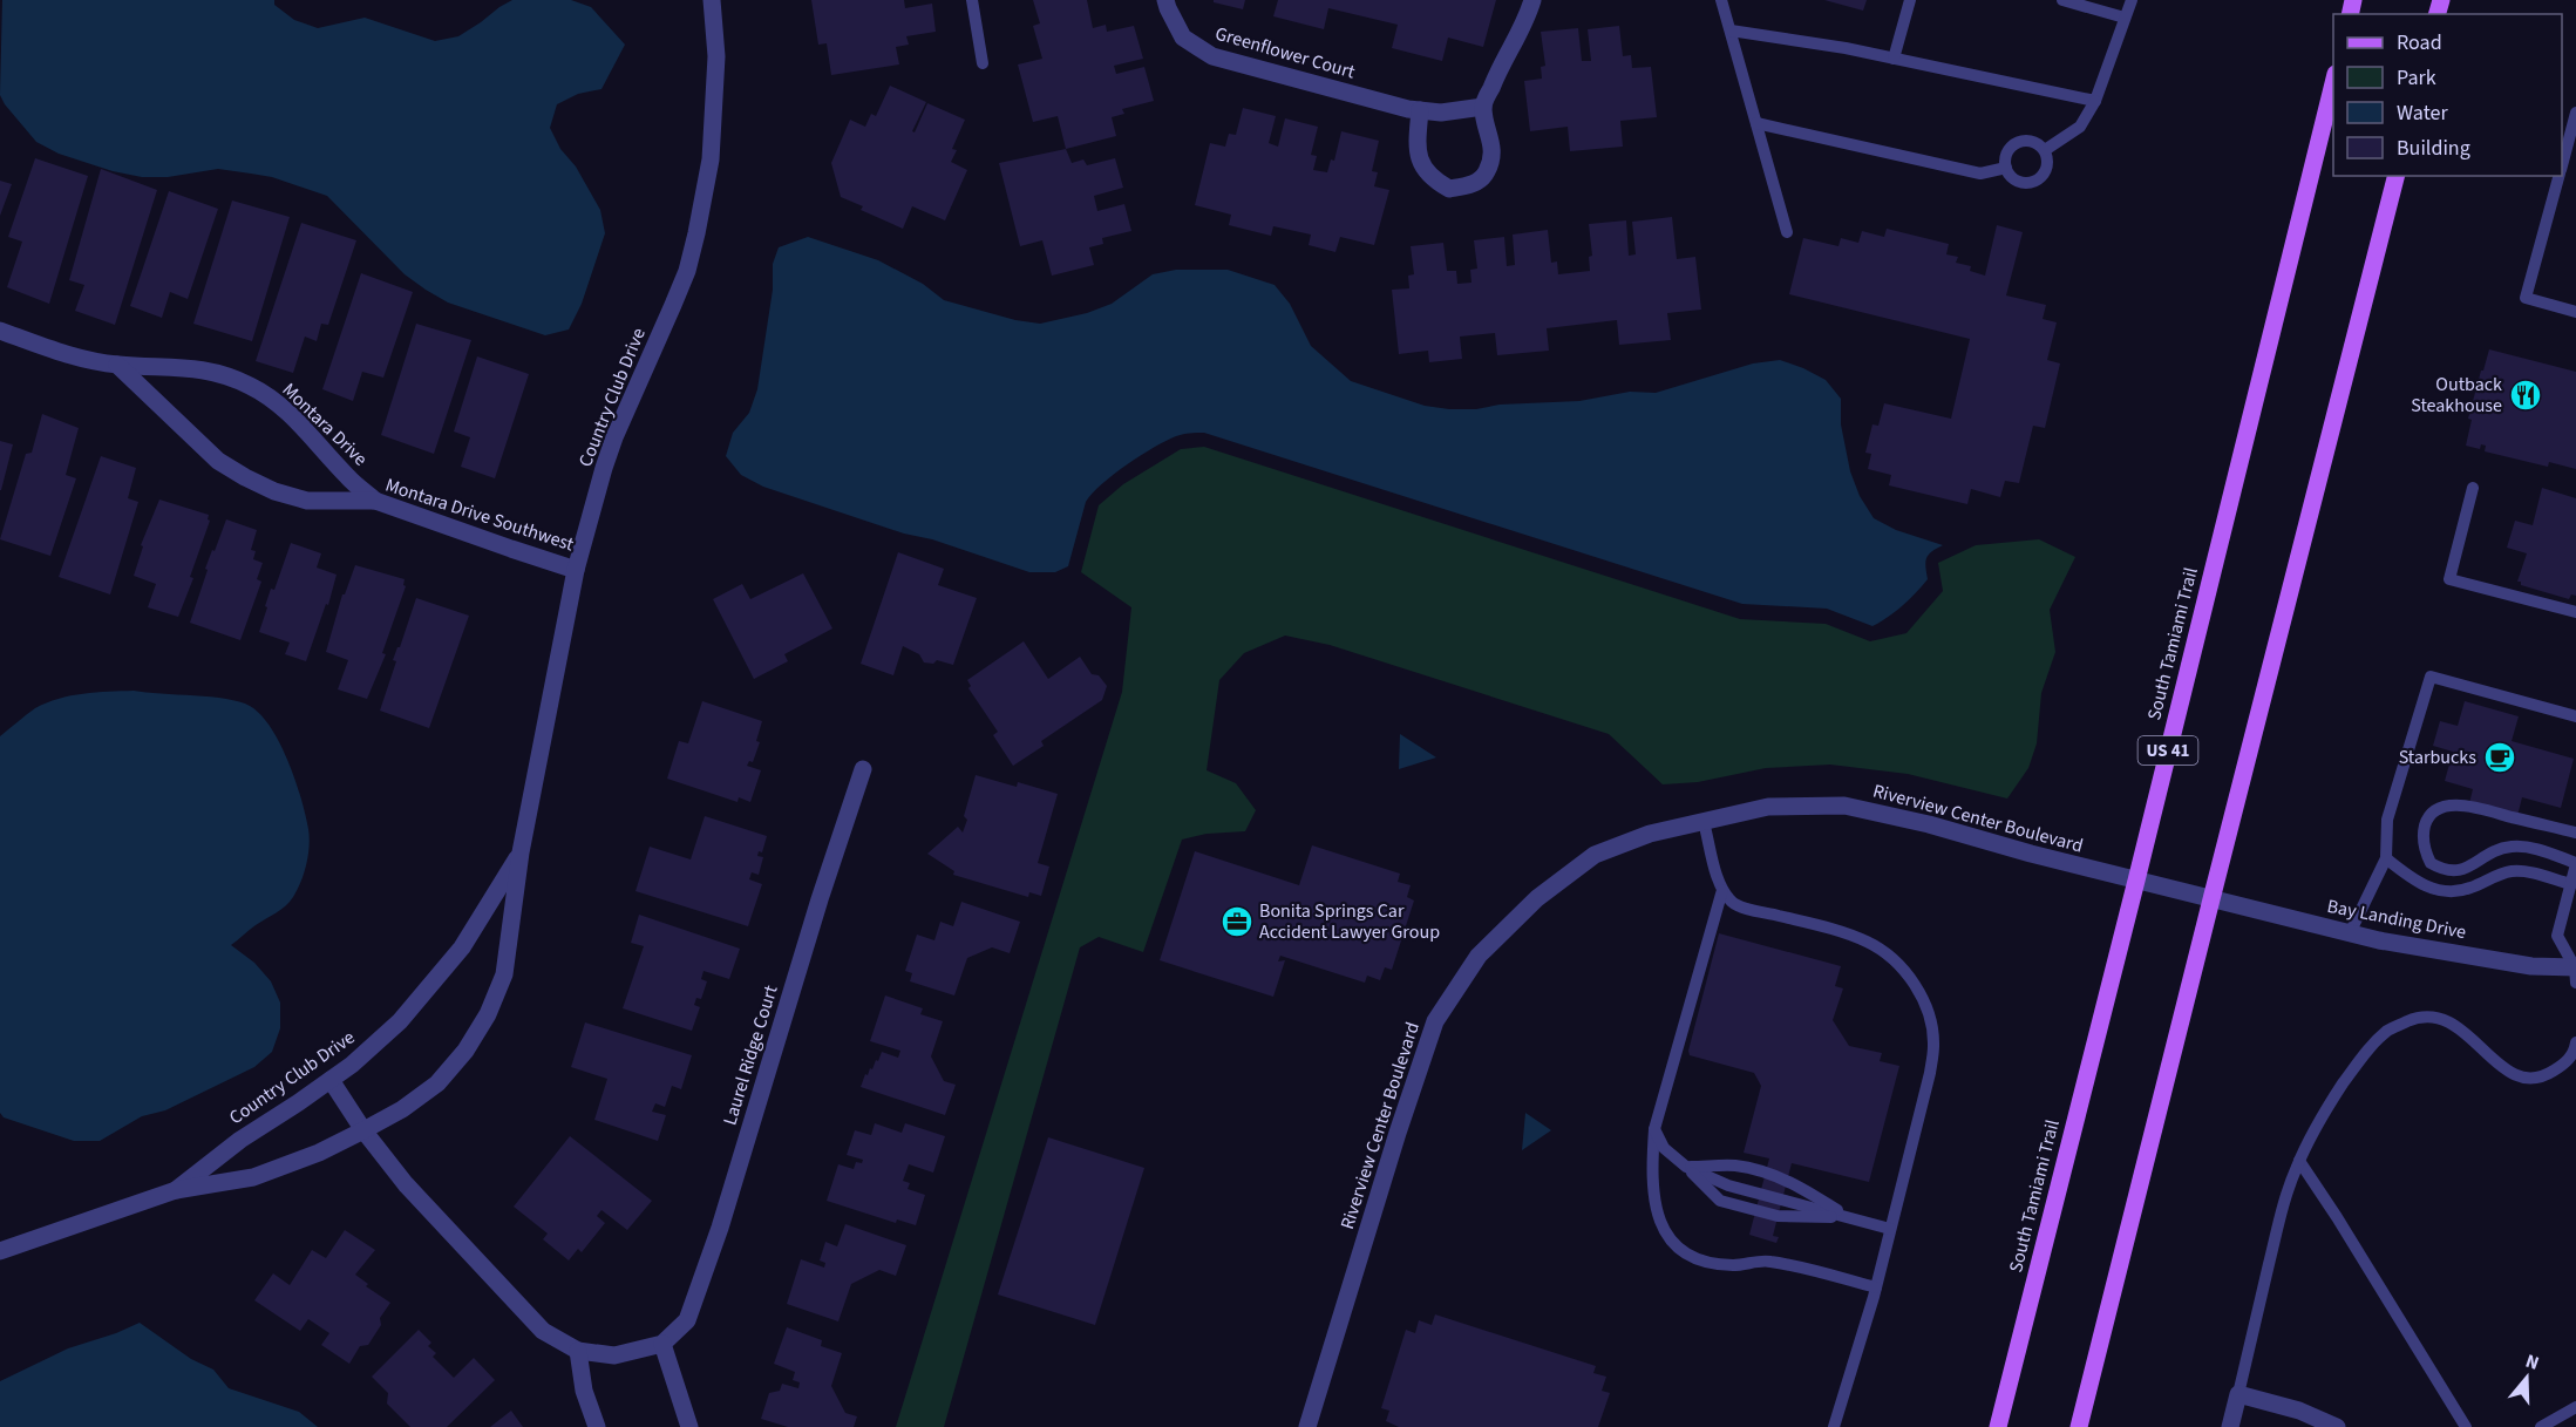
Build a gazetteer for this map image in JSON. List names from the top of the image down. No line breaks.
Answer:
{"streets":{"main road":["South Tamiami Trail","US 41"],"street":["Greenflower Court","Country Club Drive","Montara Drive","Montara Drive Southwest","Riverview Center Boulevard","Bay Landing Drive","Laurel Ridge Court"]},"crossings":[["Country Club Drive","Montara Drive Southwest"],["Montara Drive","Montara Drive Southwest"],["South Tamiami Trail","Riverview Center Boulevard"],["Riverview Center Boulevard","Bay Landing Drive"]],"places":{"restaurant":["Outback Steakhouse"],"cafe":["Starbucks"],"office":["Bonita Springs Car Accident Lawyer Group"]},"legend":["Road","Park","Water","Building"],"north":"top"}
